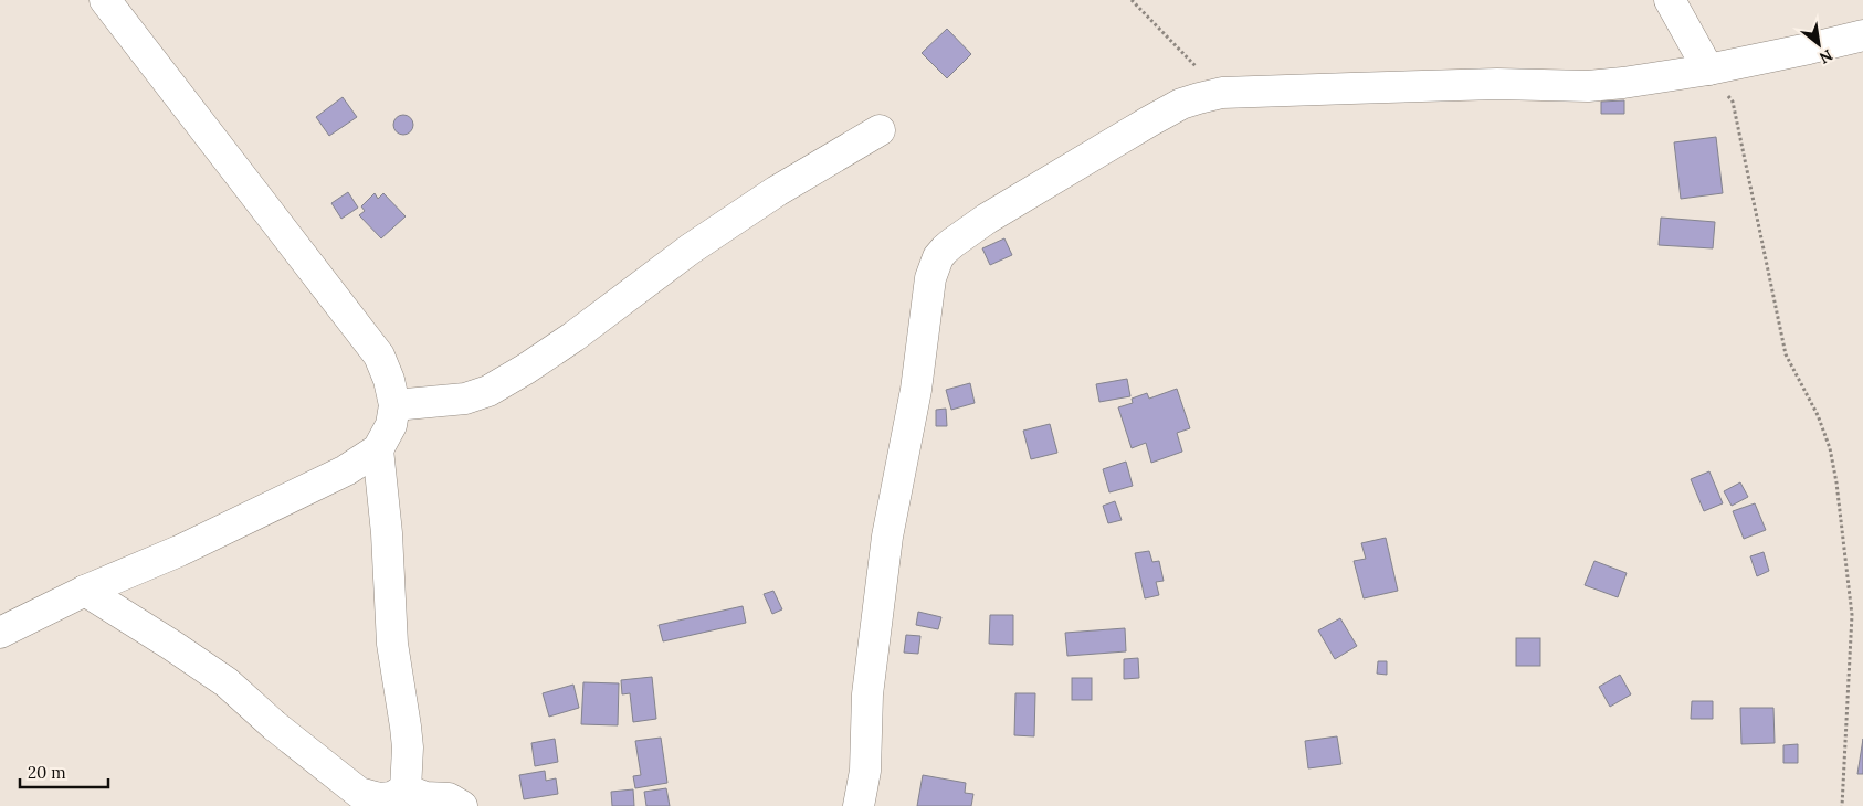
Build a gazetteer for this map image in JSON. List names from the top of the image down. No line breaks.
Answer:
{"scale_bar":"20 m","north":"bottom right"}
